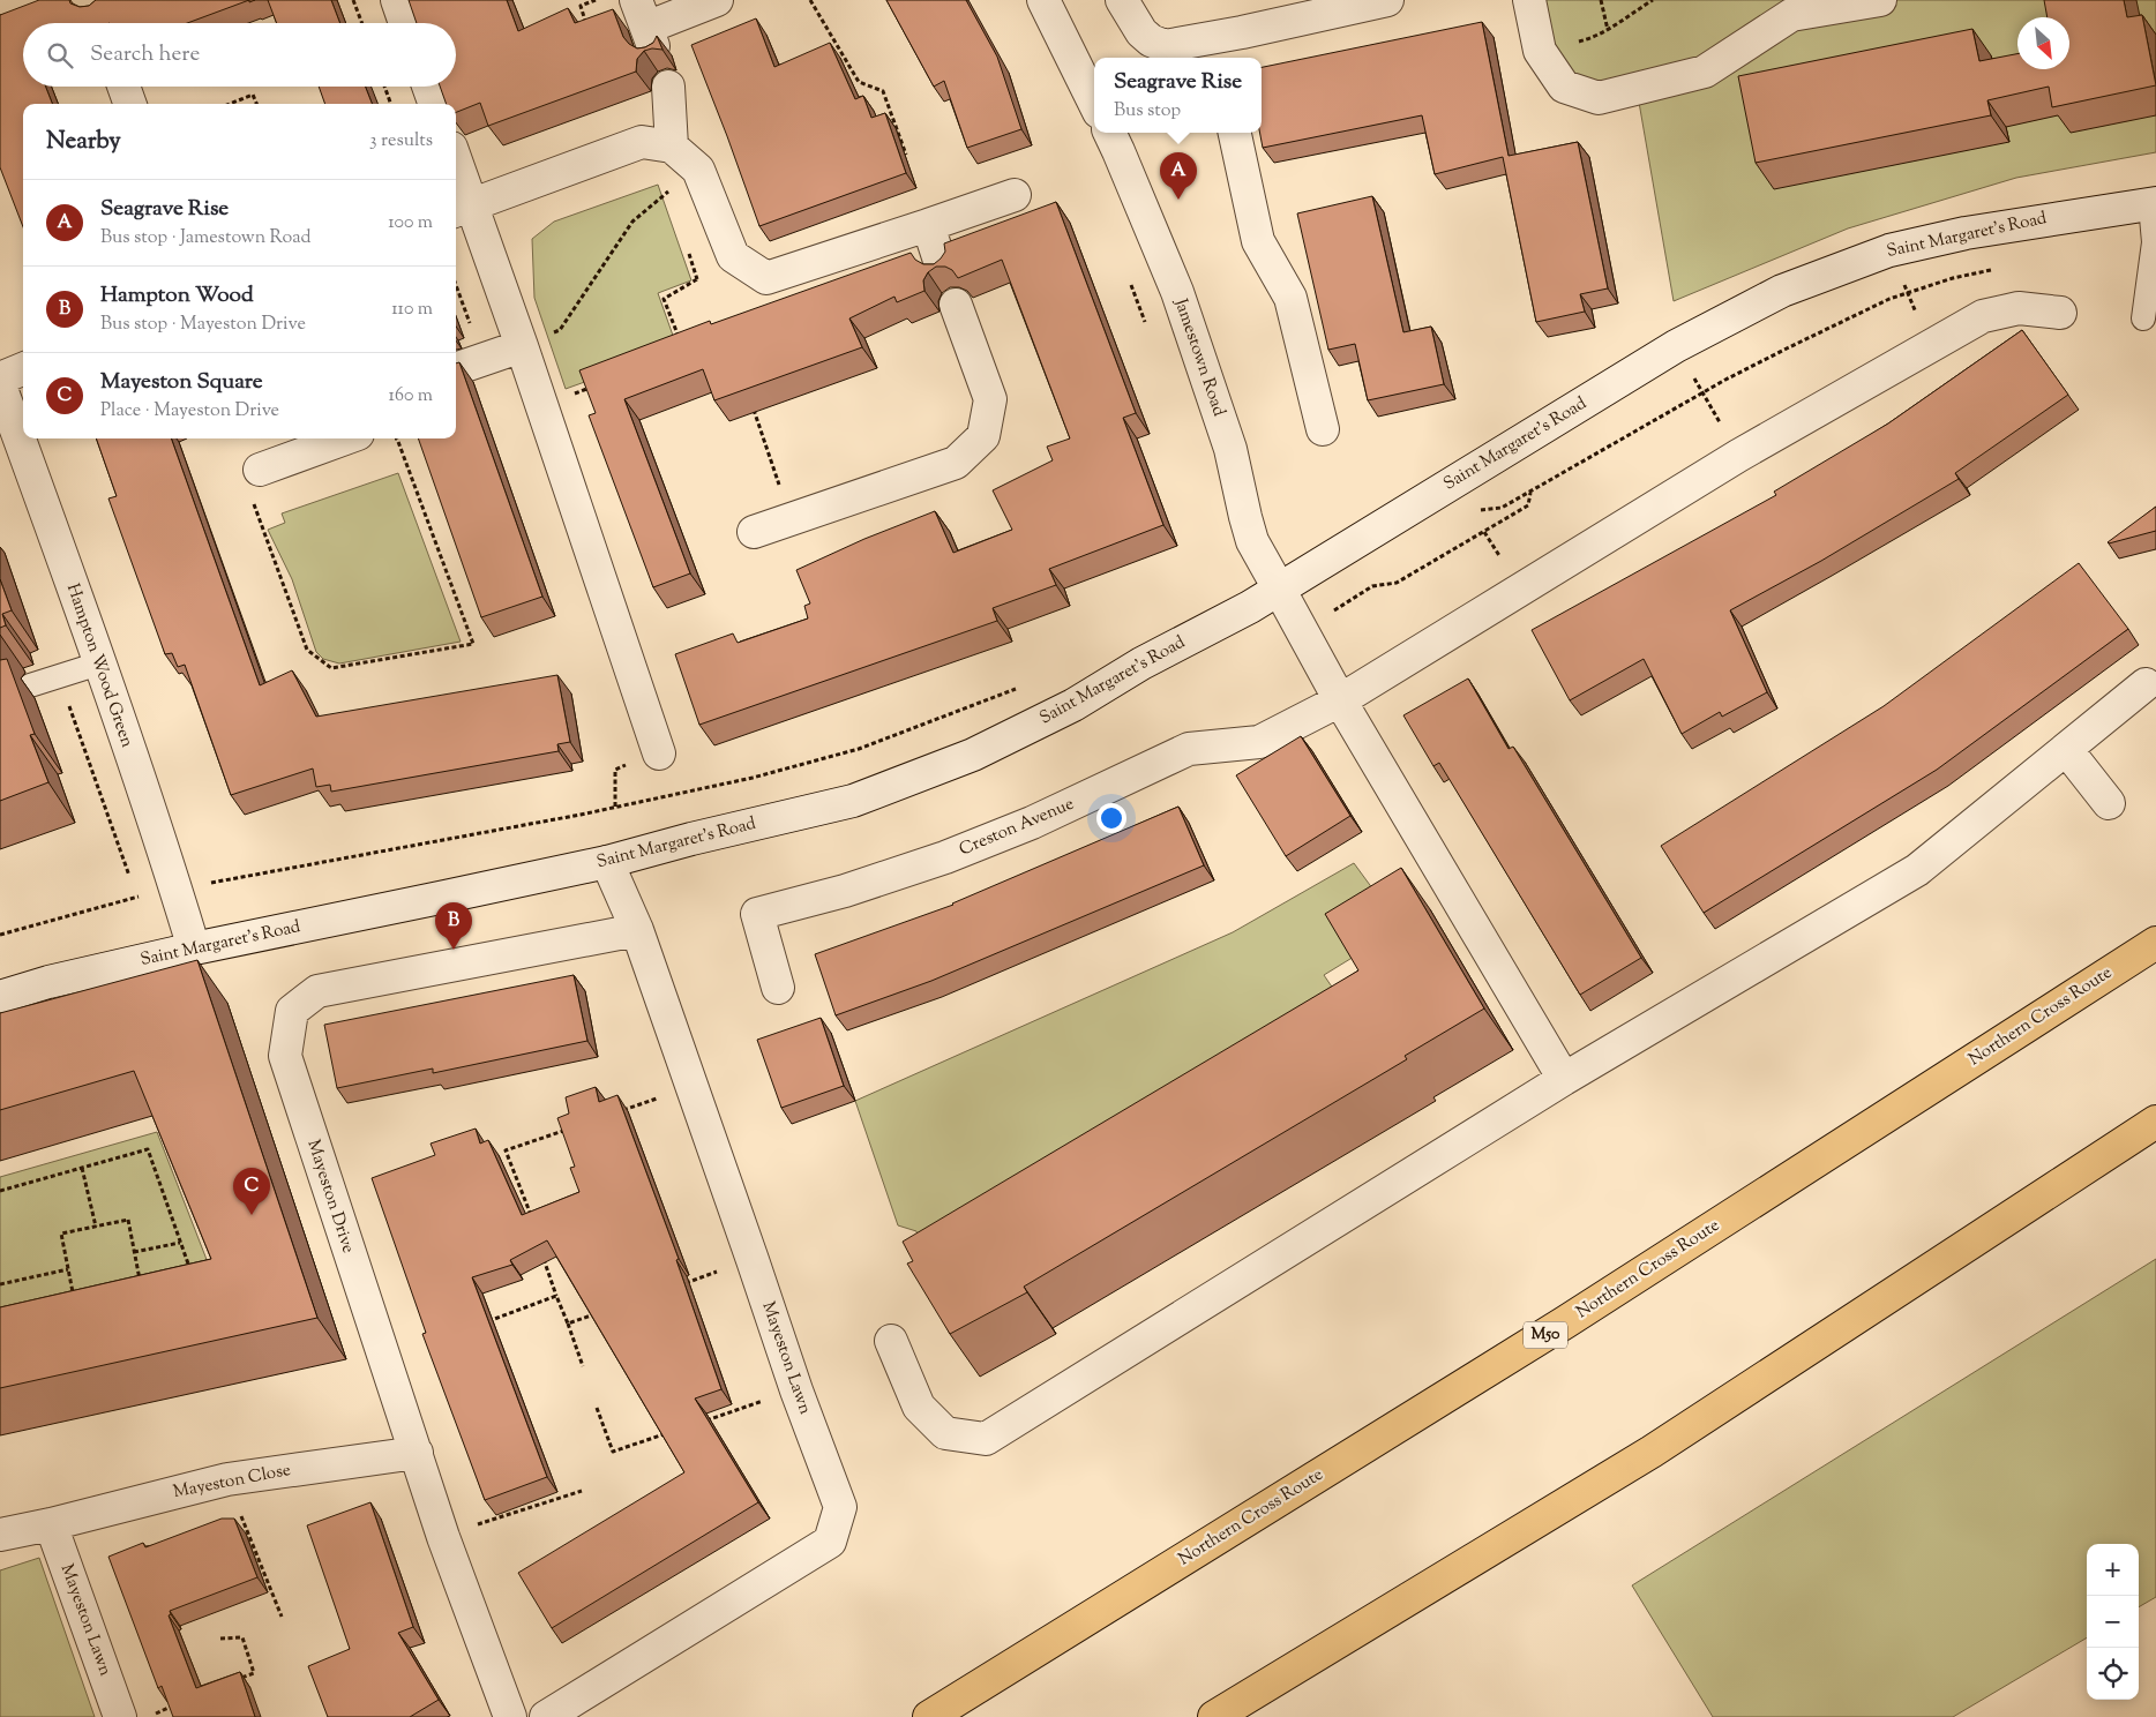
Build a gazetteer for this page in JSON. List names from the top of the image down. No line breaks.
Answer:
{"streets":{"highway":["Northern Cross Route","M50"],"street":["Saint Margaret's Road","Jamestown Road","Hampton Wood Green","Creston Avenue","Mayeston Drive","Mayeston Lawn","Mayeston Close"]},"crossings":[["Saint Margaret's Road","Jamestown Road"],["Saint Margaret's Road","Hampton Wood Green"],["Saint Margaret's Road","Mayeston Lawn"],["Jamestown Road","Creston Avenue"],["Mayeston Drive","Mayeston Lawn"],["Mayeston Drive","Mayeston Close"],["Mayeston Lawn","Mayeston Close"]],"north":"bottom right","page":{"search":"Search here","popup":["Seagrave Rise","Bus stop"],"heading":["Nearby","3 results"],"pins":["A","B","C"],"list":[{"mark":"A","name":"Seagrave Rise","note":"Bus stop · Jamestown Road","value":"100 m"},{"mark":"B","name":"Hampton Wood","note":"Bus stop · Mayeston Drive","value":"110 m"},{"mark":"C","name":"Mayeston Square","note":"Place · Mayeston Drive","value":"160 m"}],"map_buttons":["+","−"]}}
